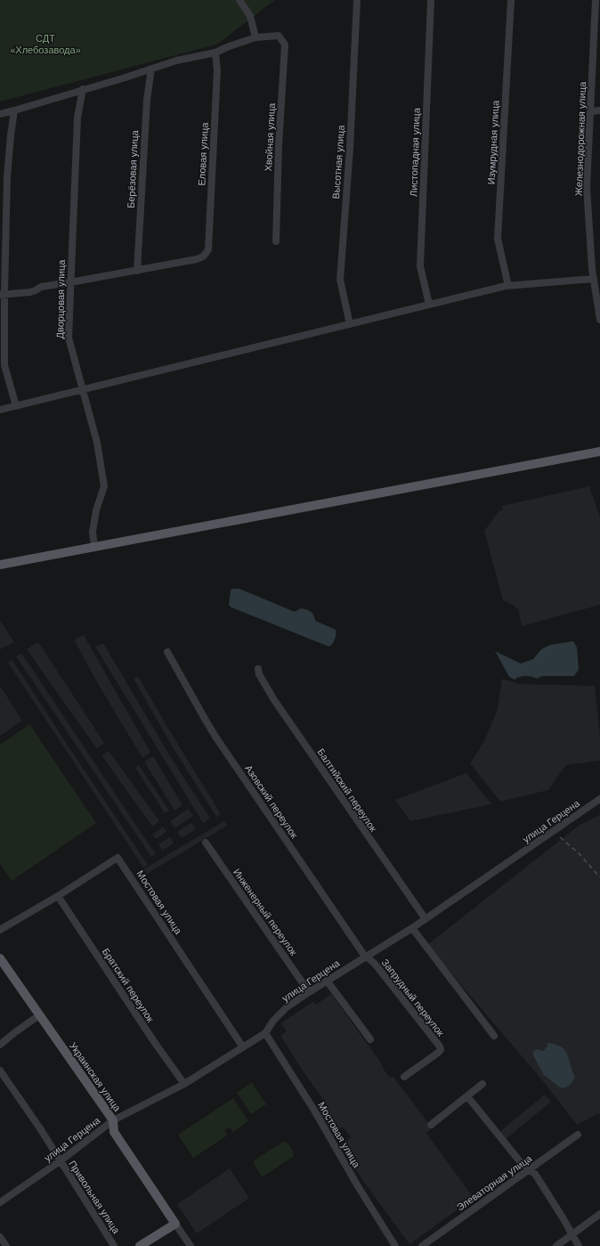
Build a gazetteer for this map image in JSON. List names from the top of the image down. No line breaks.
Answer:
{"streets":{"main road":["Украинская улица"],"street":["Хвойная улица","Железнодорожная улица","Изумрудная улица","Листопадная улица","Еловая улица","Высотная улица","Берёзовая улица","Дворцовая улица","Балтийский переулок","Азовский переулок","улица Герцена","Мостовая улица","Инженерный переулок","Братский переулок","Запрудный переулок","Элеваторная улица","Привольная улица"]},"crossings":[["Еловая улица","Берёзовая улица"],["Балтийский переулок","улица Герцена"],["Азовский переулок","улица Герцена"],["Азовский переулок","Запрудный переулок"],["улица Герцена","Мостовая улица"],["улица Герцена","Инженерный переулок"],["улица Герцена","Братский переулок"],["улица Герцена","Запрудный переулок"],["улица Герцена","Украинская улица"],["улица Герцена","Привольная улица"],["Мостовая улица","Братский переулок"]],"parks":["СДТ «Хлебозавода»"]}
